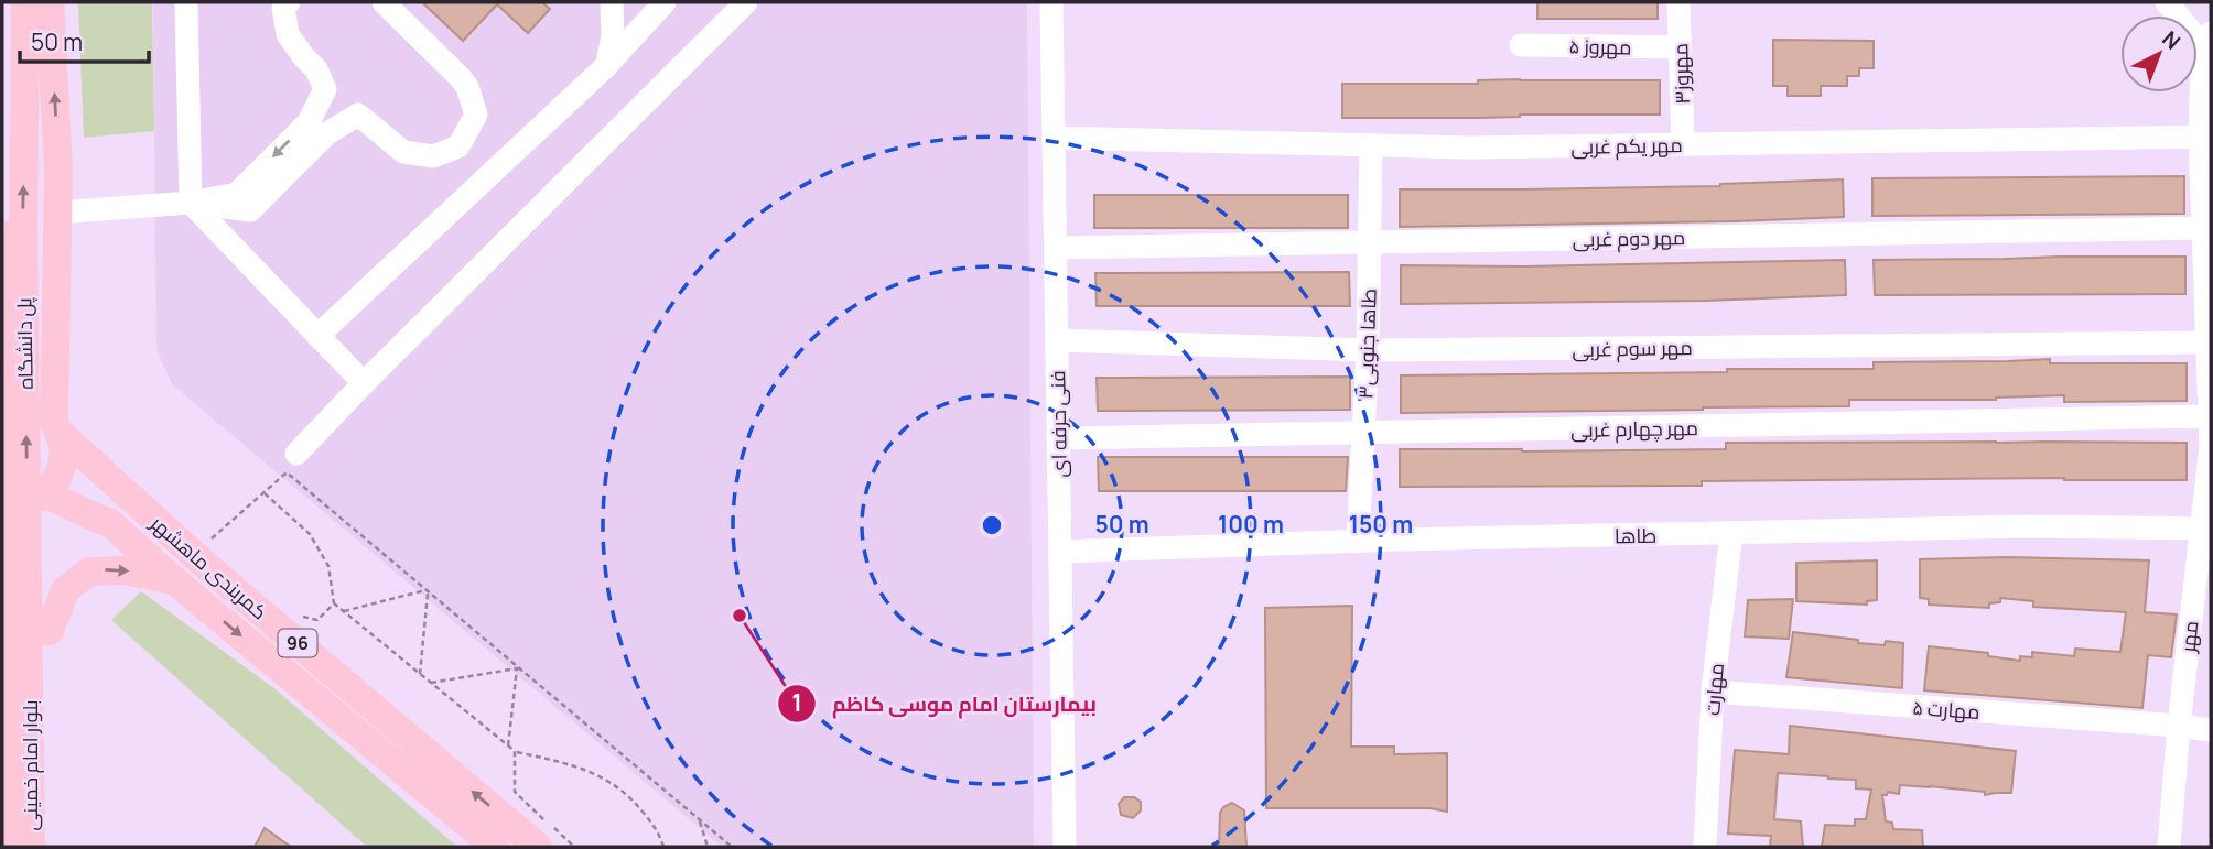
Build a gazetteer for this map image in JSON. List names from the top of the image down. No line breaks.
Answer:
{"streets":{"main road":["پل دانشگاه","کمربندی ماهشهر","96","بلوار امام خمینی"],"street":["مهروز ۵","مهروز۳","مهر یکم غربی","مهر دوم غربی","طاها جنوبی۳","مهر سوم غربی","فنی حرفه ای","مهر چهارم غربی","طاها","مهر","مهارت","مهارت ۵"]},"crossings":[["مهروز ۵","مهروز۳"],["مهروز۳","مهر یکم غربی"],["مهر یکم غربی","طاها جنوبی۳"],["مهر یکم غربی","فنی حرفه ای"],["مهر یکم غربی","مهر"],["مهر دوم غربی","طاها جنوبی۳"],["مهر دوم غربی","فنی حرفه ای"],["مهر دوم غربی","مهر"],["پل دانشگاه","بلوار امام خمینی"],["طاها جنوبی۳","مهر سوم غربی"],["طاها جنوبی۳","مهر چهارم غربی"],["طاها جنوبی۳","طاها"],["مهر سوم غربی","فنی حرفه ای"],["مهر سوم غربی","مهر"],["فنی حرفه ای","مهر چهارم غربی"],["فنی حرفه ای","طاها"],["مهر چهارم غربی","مهر"],["طاها","مهر"],["طاها","مهارت"],["کمربندی ماهشهر","96"],["مهر","مهارت ۵"],["مهارت","مهارت ۵"]],"places":["بیمارستان امام موسی کاظم"],"scale_bar":"50 m","north":"top right","rings":["50 m","100 m","150 m"]}
